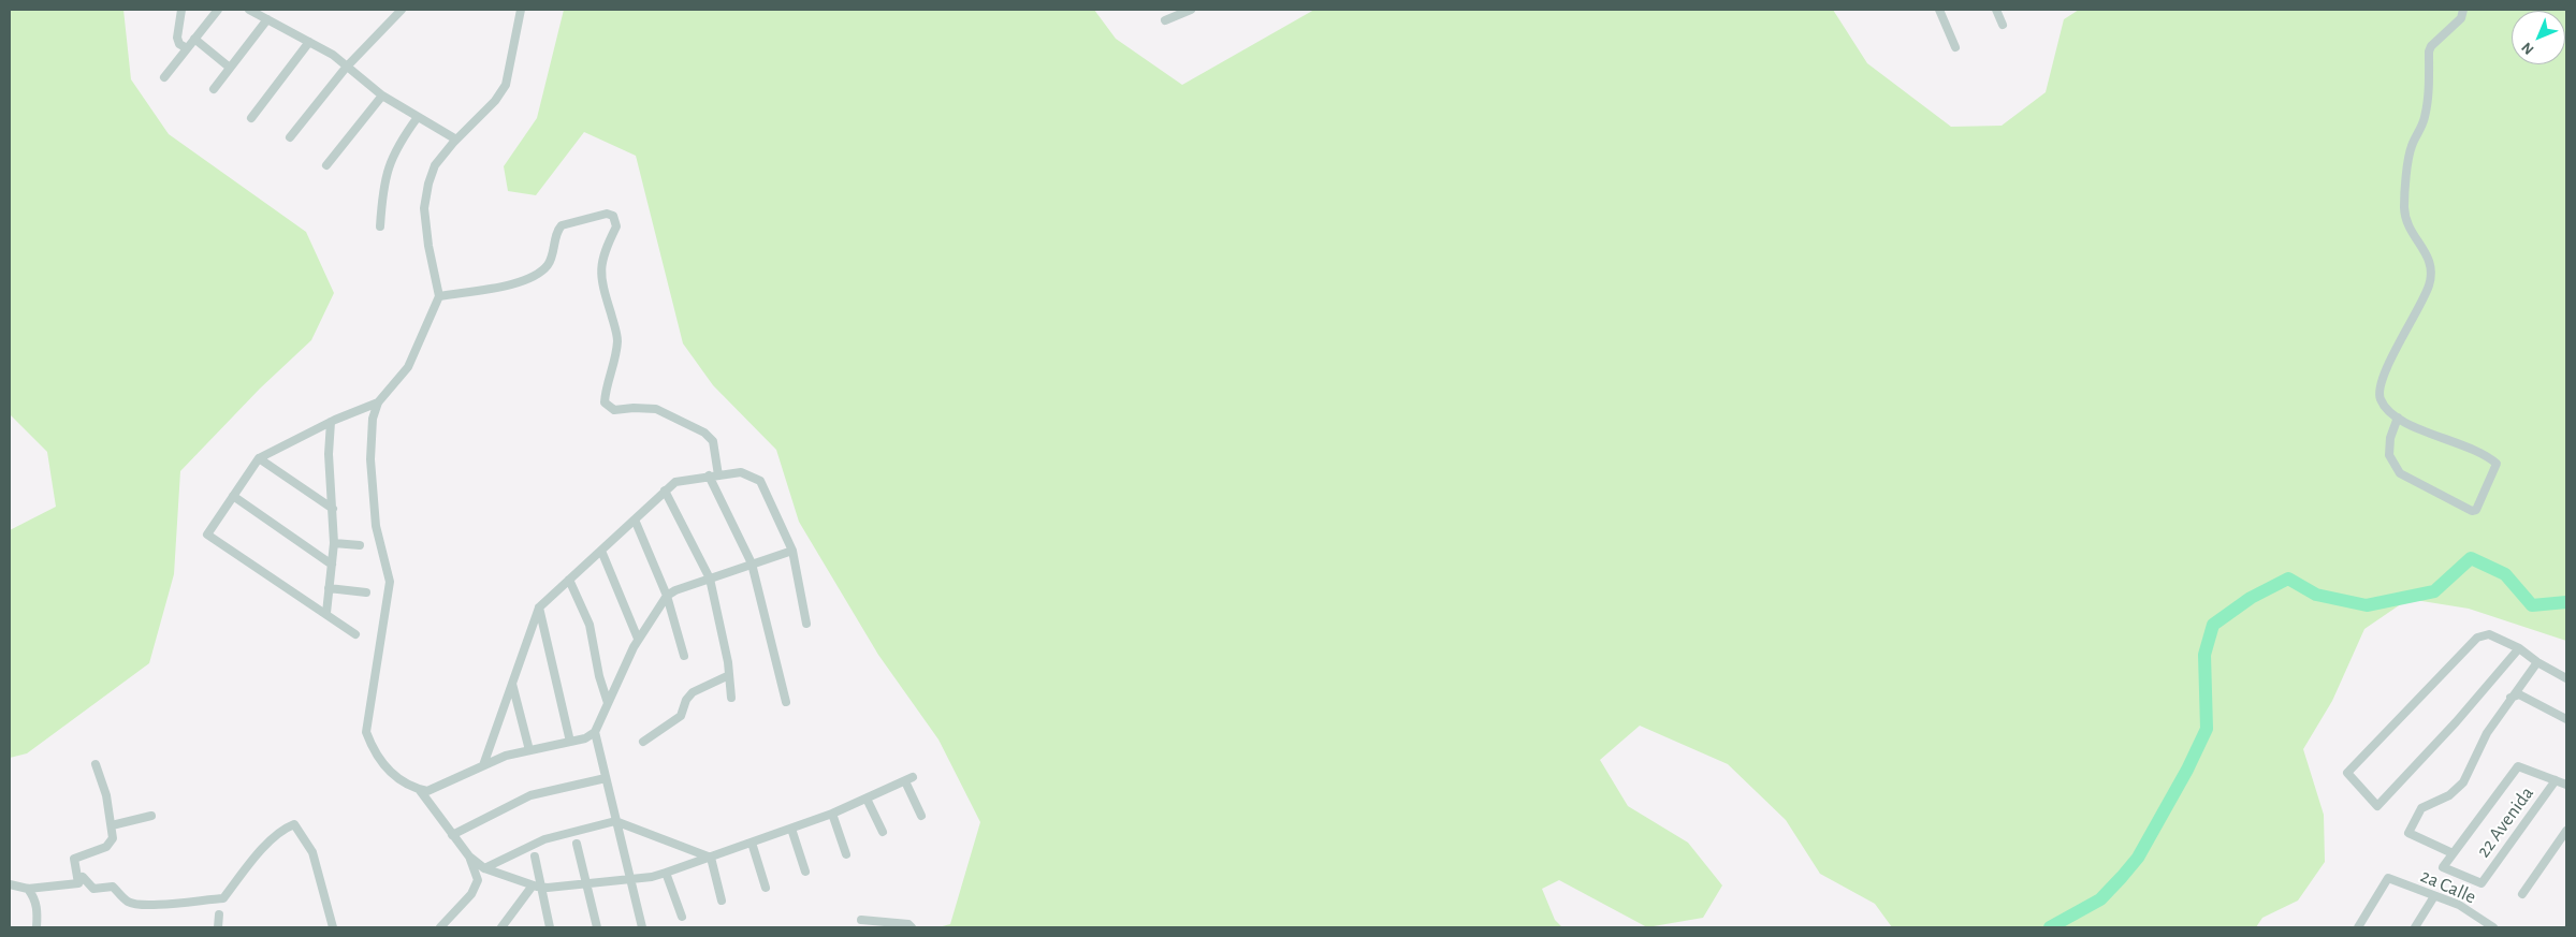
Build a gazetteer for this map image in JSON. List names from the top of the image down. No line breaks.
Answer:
{"streets":{"street":["22 Avenida","2a Calle"]},"north":"bottom left"}
